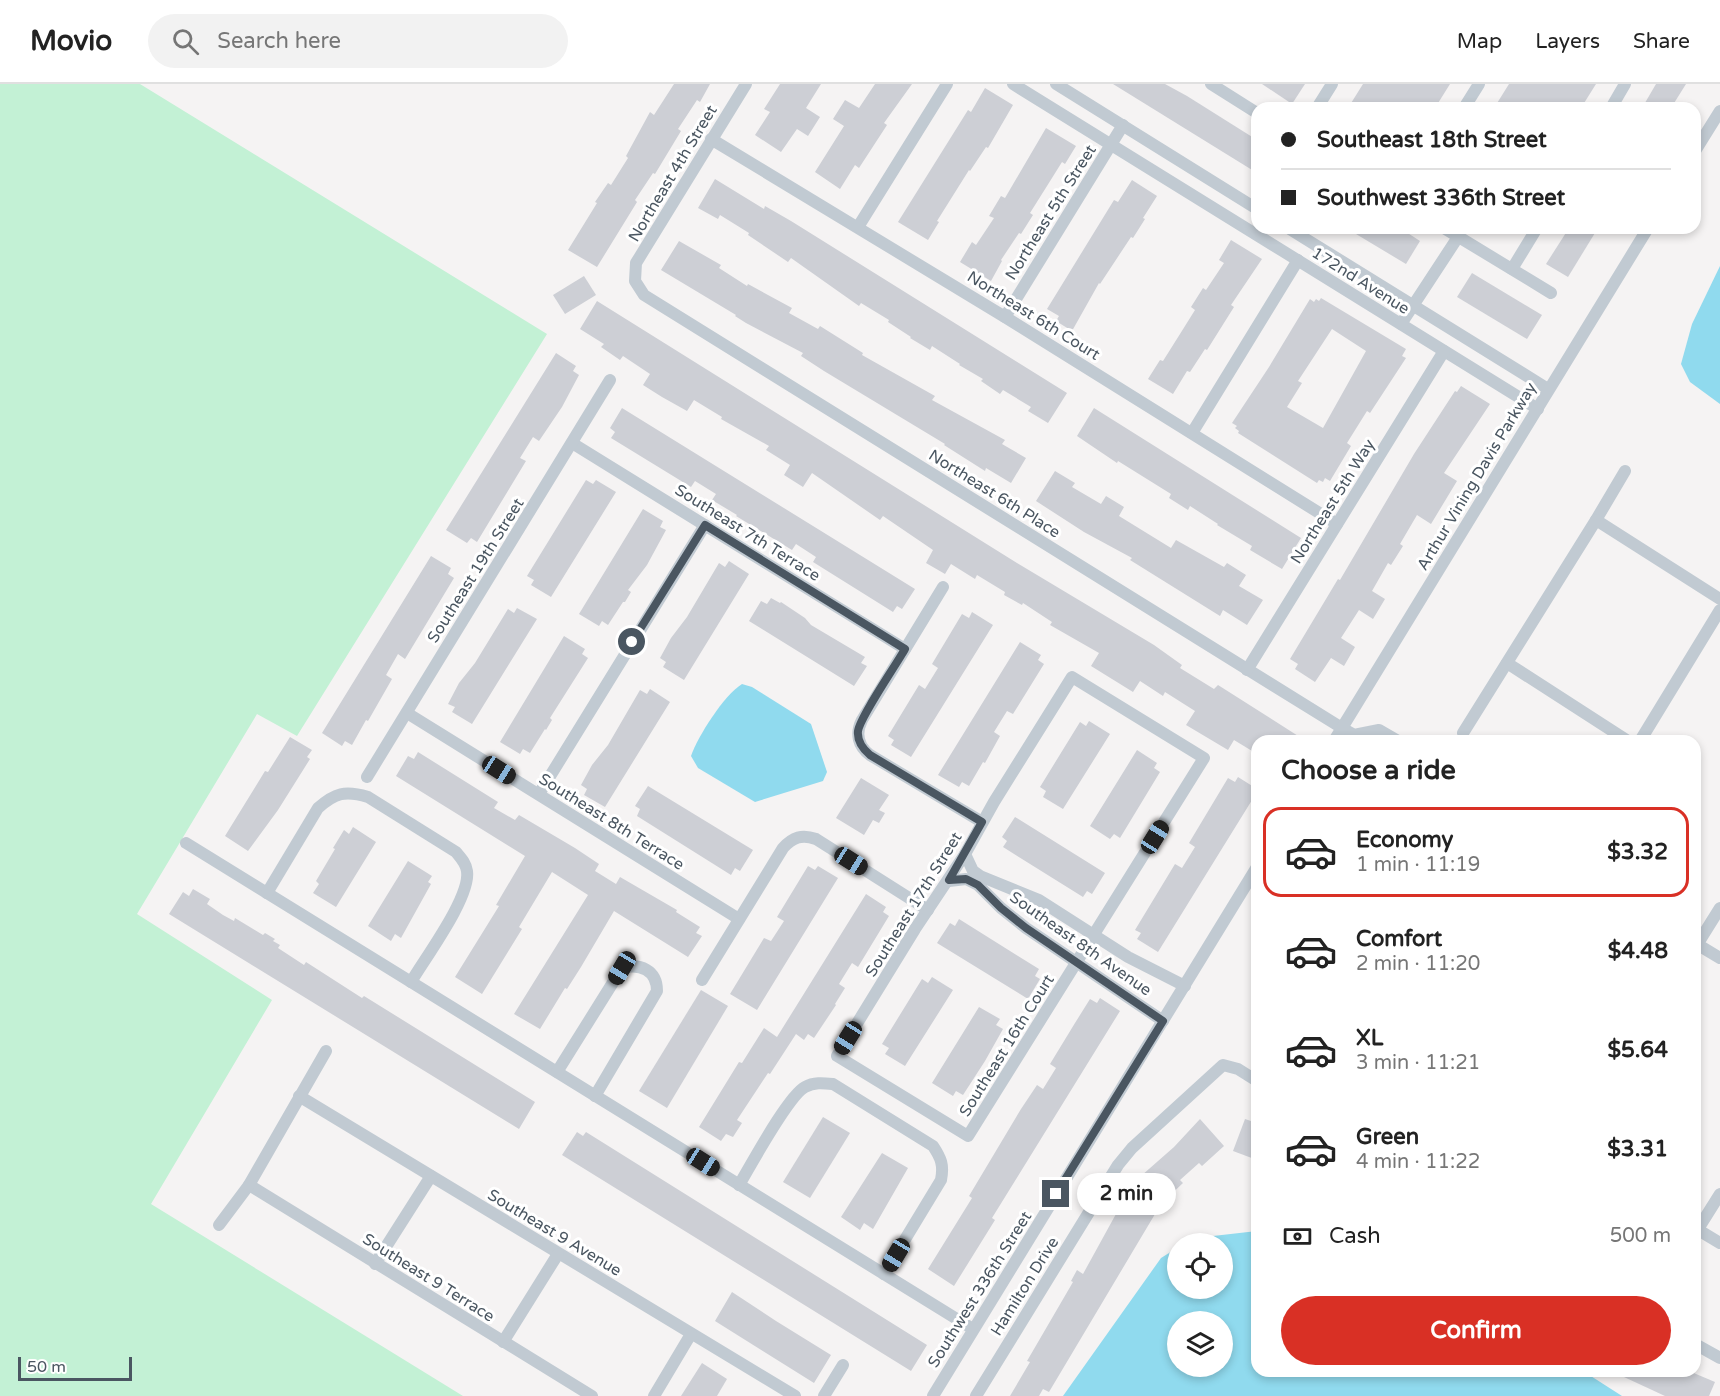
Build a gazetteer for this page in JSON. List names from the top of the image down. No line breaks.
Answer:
{"streets":{"street":["Northeast 4th Street","Northeast 5th Street","172nd Avenue","Northeast 6th Court","Arthur Vining Davis Parkway","Northeast 6th Place","Northeast 5th Way","Southeast 7th Terrace","Southeast 19th Street","Southeast 8th Terrace","Southeast 17th Street","Southeast 8th Avenue","Southeast 16th Court","Southeast 9 Avenue","Southeast 9 Terrace","Hamilton Drive","Southwest 336th Street"]},"crossings":[["Northeast 4th Street","Northeast 6th Court"],["Northeast 4th Street","Northeast 6th Place"],["Northeast 5th Street","172nd Avenue"],["Northeast 5th Street","Northeast 6th Court"],["172nd Avenue","Arthur Vining Davis Parkway"],["172nd Avenue","Northeast 5th Way"],["Northeast 6th Court","Northeast 5th Way"],["Arthur Vining Davis Parkway","Northeast 6th Place"],["Northeast 6th Place","Northeast 5th Way"],["Southeast 7th Terrace","Southeast 19th Street"],["Southeast 19th Street","Southeast 8th Terrace"],["Southeast 17th Street","Southeast 8th Avenue"],["Southeast 17th Street","Southeast 16th Court"],["Southeast 8th Avenue","Southeast 16th Court"],["Southeast 8th Avenue","Southwest 336th Street"]],"scale_bar":"50 m","page":{"header":"Movio","search":"Search here","nav":["Map","Layers","Share"],"banner":["Southeast 18th Street","Southwest 336th Street"],"heading":"Choose a ride","list":[{"name":"Economy","note":"1 min · 11:19","value":"$3.32"},{"name":"Comfort","note":"2 min · 11:20","value":"$4.48"},{"name":"XL","note":"3 min · 11:21","value":"$5.64"},{"name":"Green","note":"4 min · 11:22","value":"$3.31"}],"bubble":"2 min","pay":["Cash","500 m"],"buttons":"Confirm","scale":"50 m"}}
